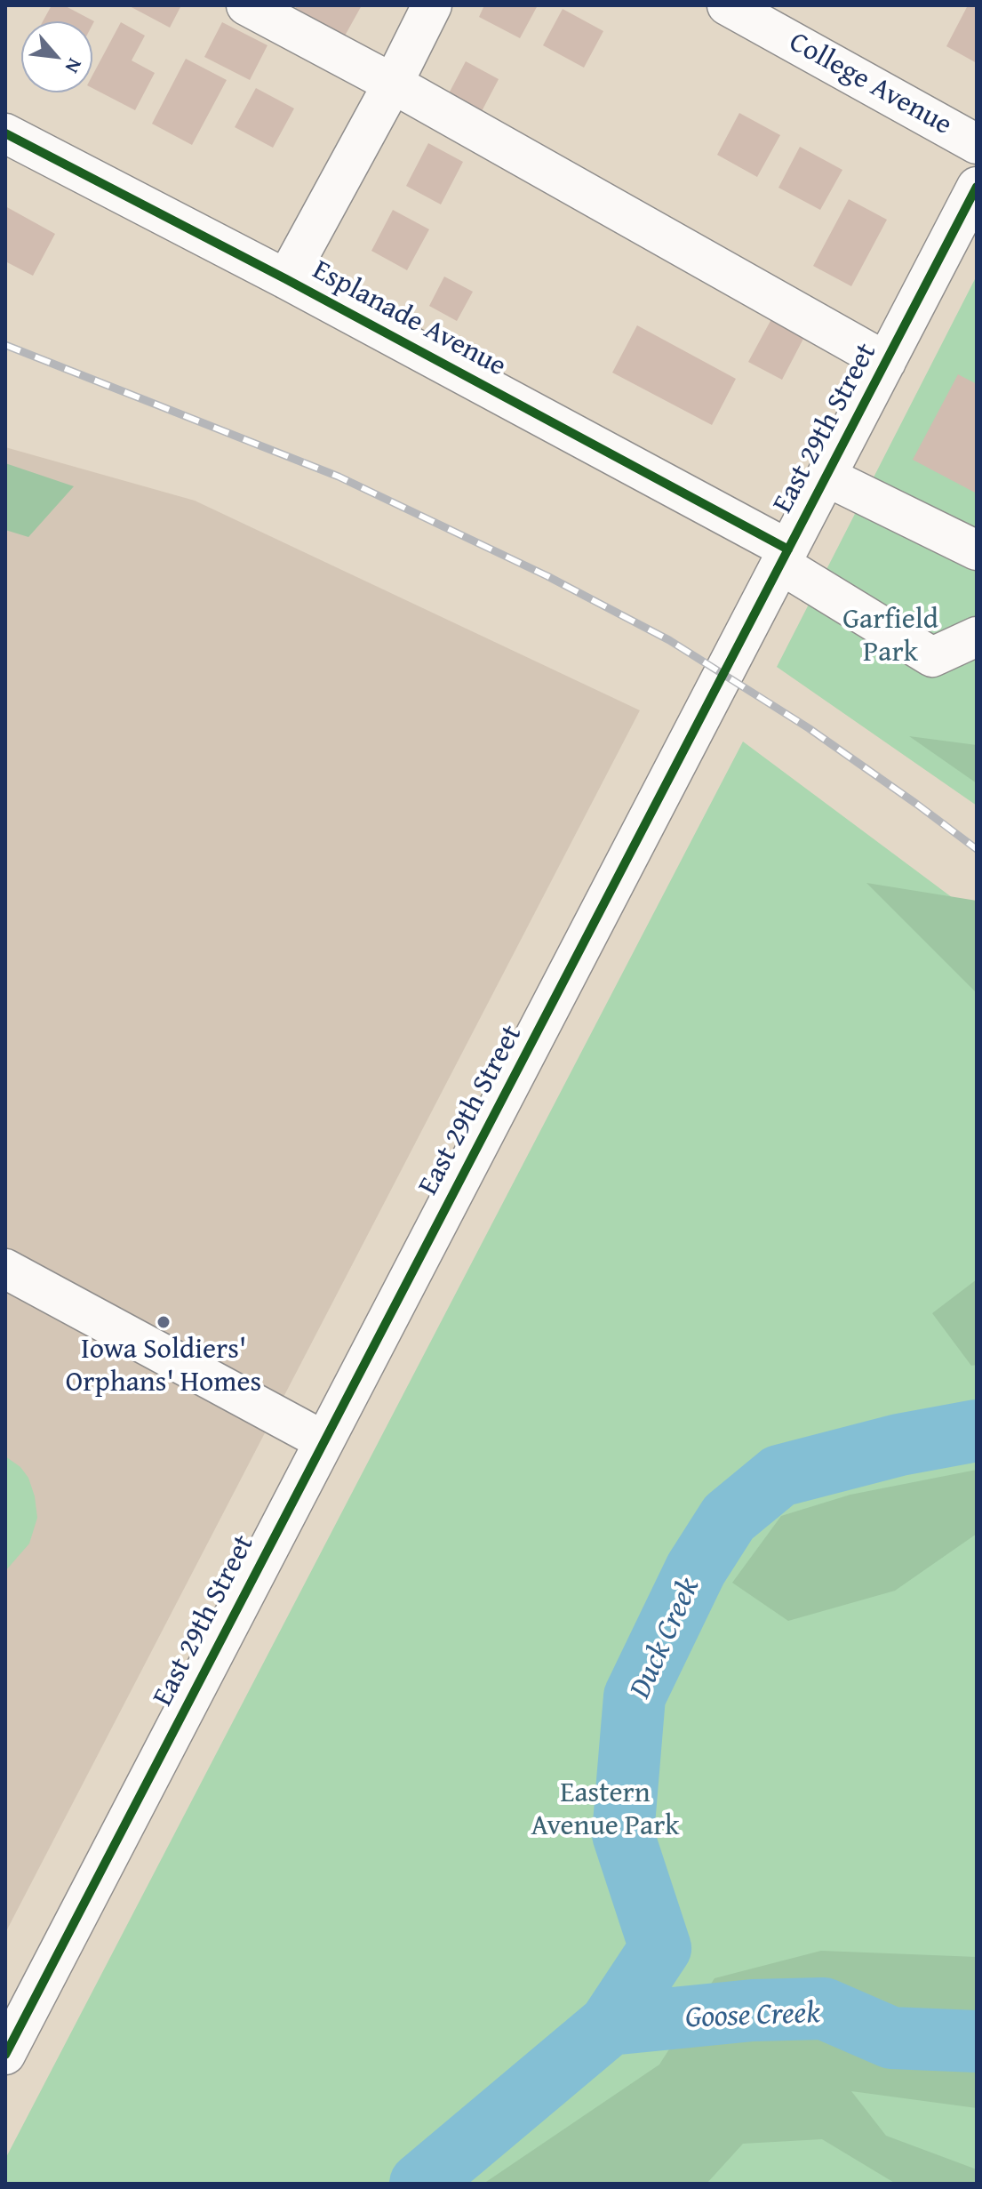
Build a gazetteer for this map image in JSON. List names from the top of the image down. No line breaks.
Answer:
{"streets":{"street":["College Avenue","Esplanade Avenue","East 29th Street"]},"crossings":[["Esplanade Avenue","East 29th Street"]],"water":["Duck Creek","Goose Creek"],"parks":["Garfield Park","Eastern Avenue Park"],"places":["Iowa Soldiers' Orphans' Homes"],"north":"bottom right"}
